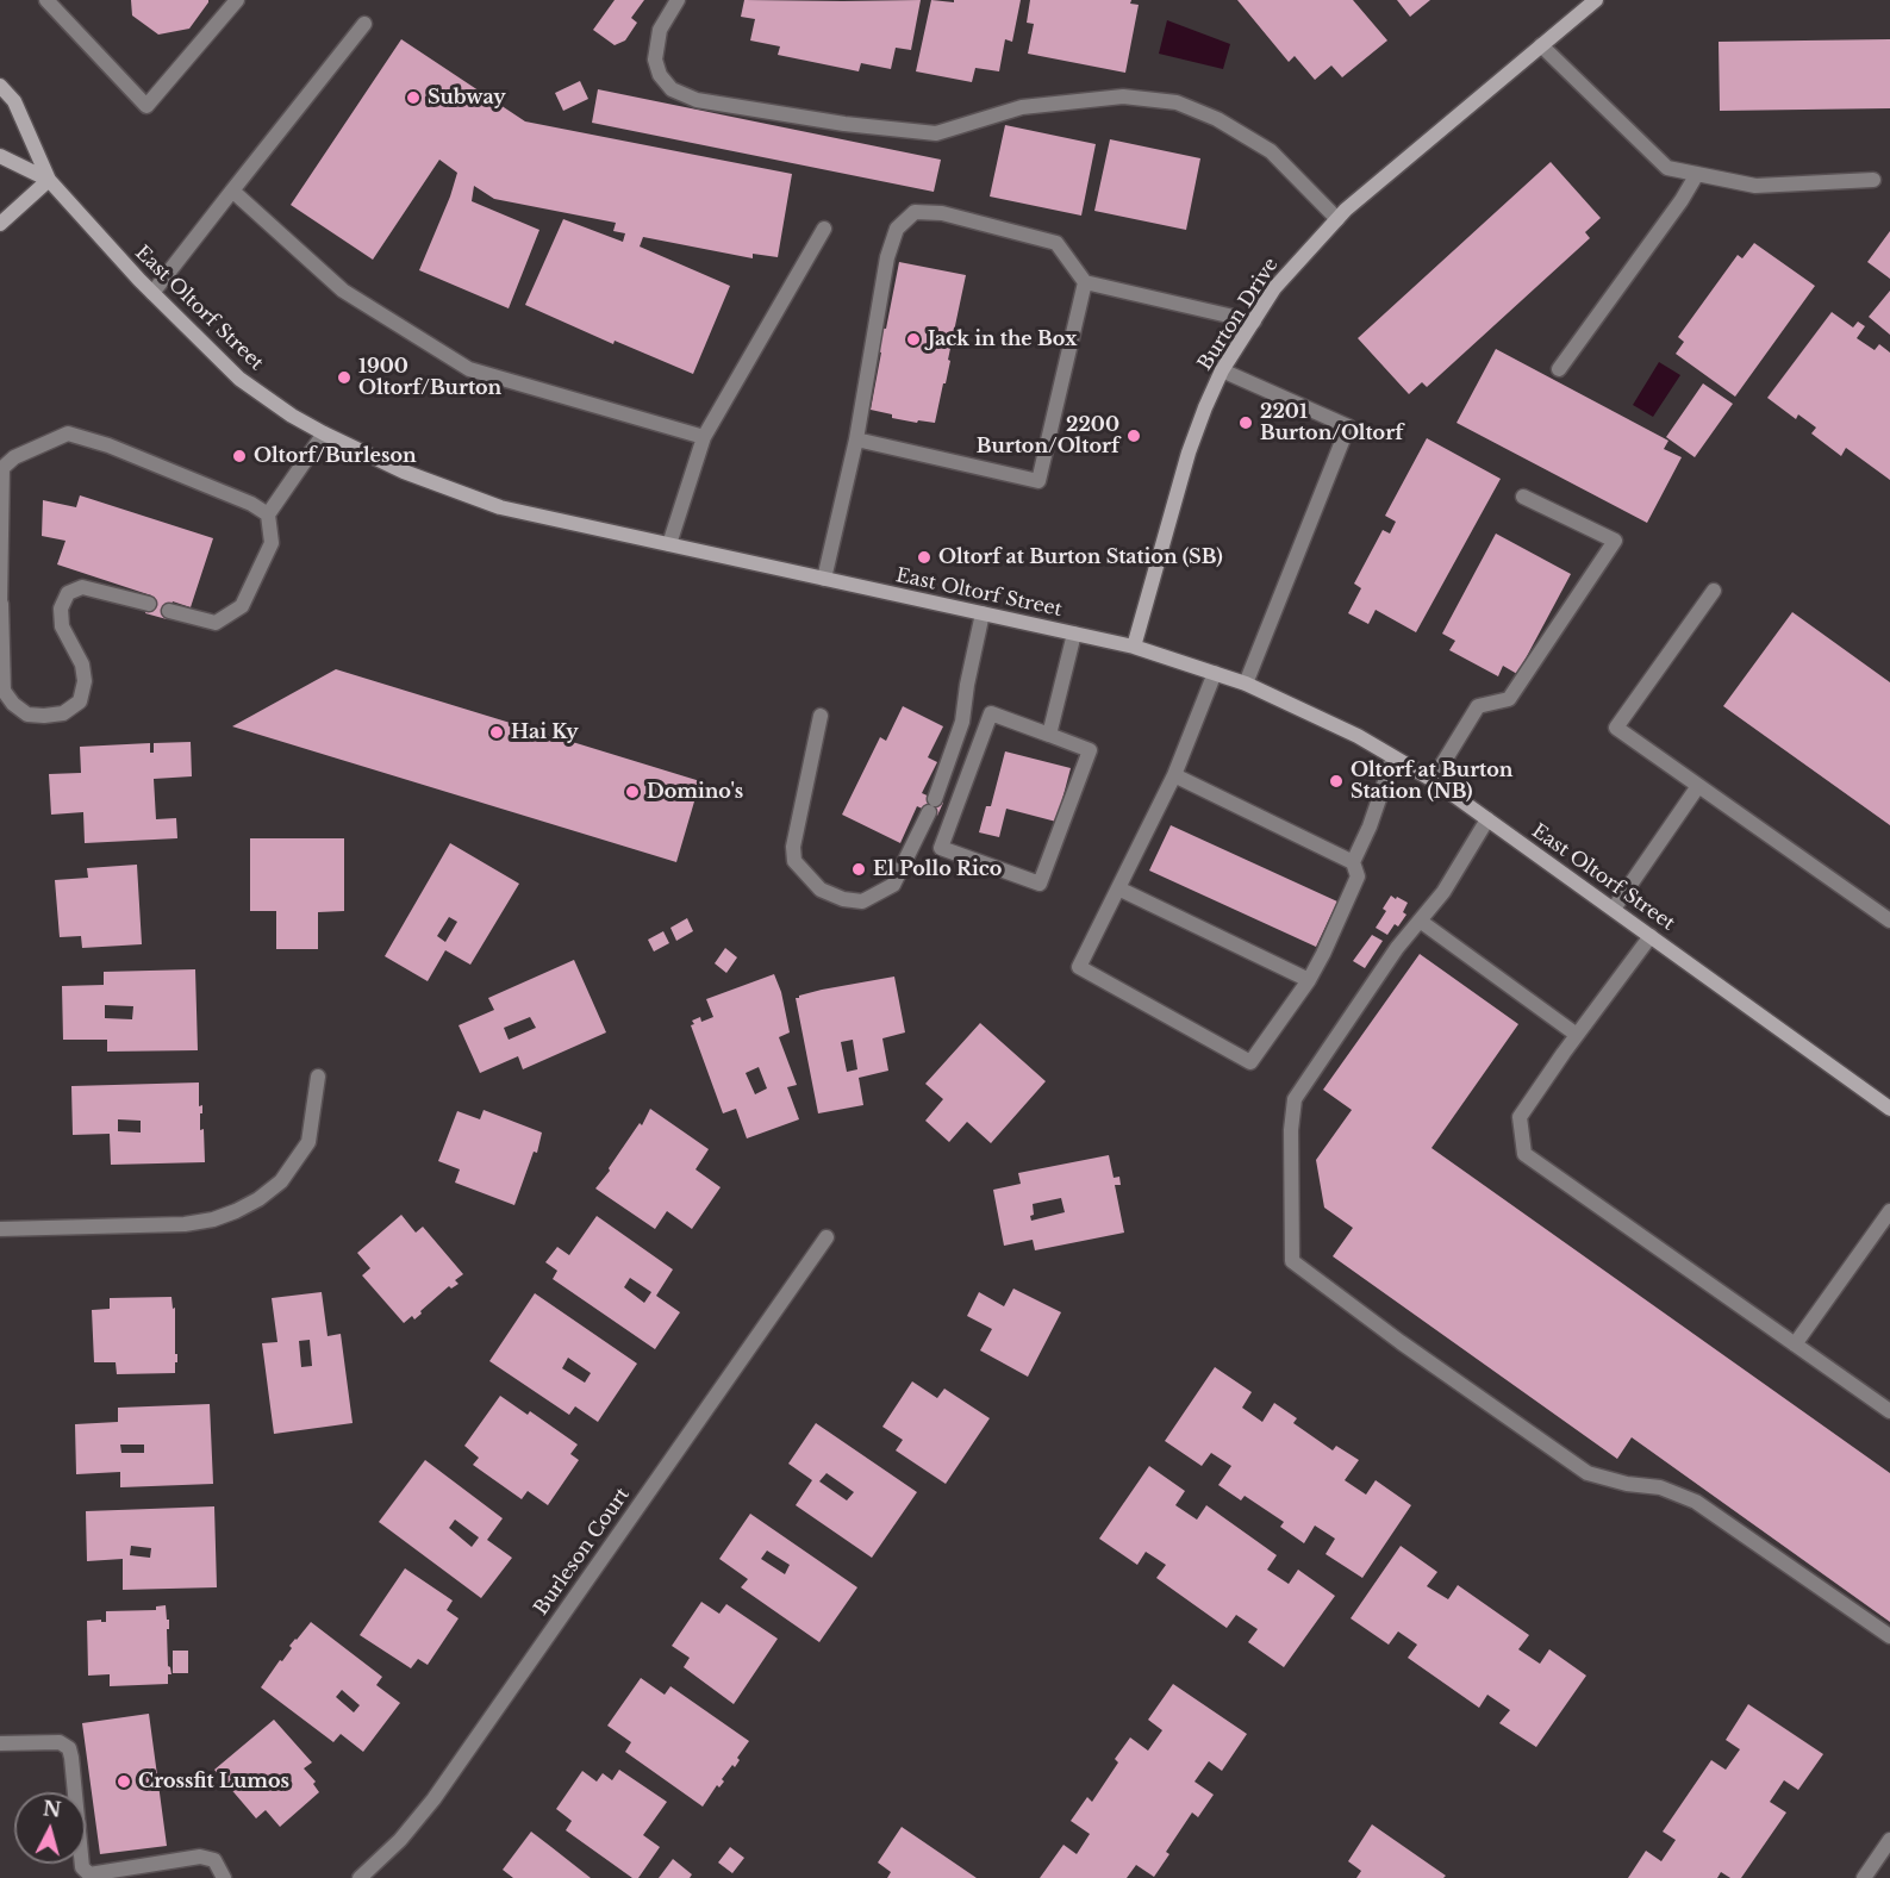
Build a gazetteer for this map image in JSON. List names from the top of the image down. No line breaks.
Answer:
{"streets":{"main road":["East Oltorf Street","Burton Drive"],"street":["Burleson Court"]},"crossings":[["East Oltorf Street","Burton Drive"]],"places":["Subway","Jack in the Box","1900 Oltorf/Burton","2201 Burton/Oltorf","2200 Burton/Oltorf","Oltorf/Burleson","Oltorf at Burton Station (SB)","Hai Ky","Oltorf at Burton Station (NB)","Domino's","El Pollo Rico","Crossfit Lumos"],"north":"top"}
